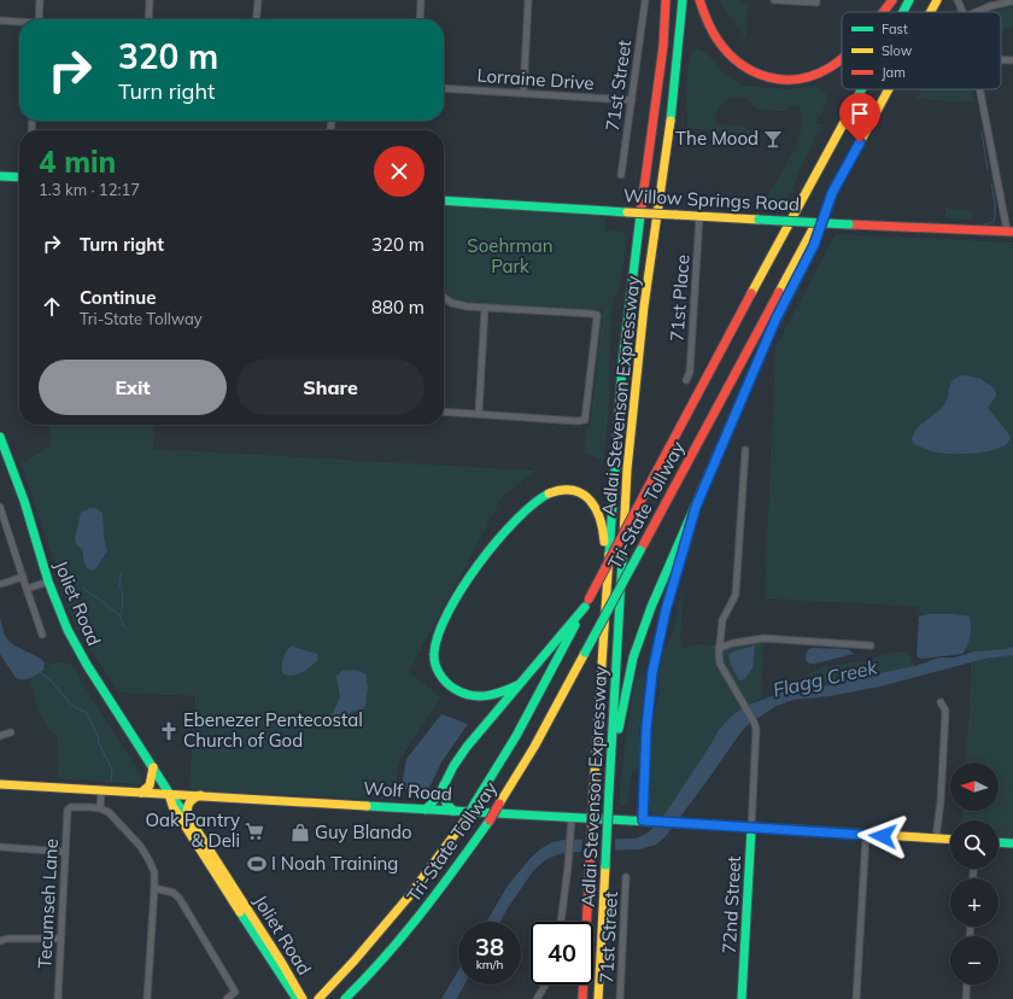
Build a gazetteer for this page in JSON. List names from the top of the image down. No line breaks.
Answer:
{"streets":{"main road":["Willow Springs Road","Adlai Stevenson Expressway","Tri-State Tollway","Joliet Road","Wolf Road","72nd Street"],"street":["Lorraine Drive","71st Street","71st Place","Tecumseh Lane"]},"crossings":[["Lorraine Drive","71st Street"],["Willow Springs Road","71st Place"],["Joliet Road","Wolf Road"],["Wolf Road","72nd Street"]],"water":["Flagg Creek"],"parks":["Soehrman Park"],"places":{"bar":["The Mood"],"church":["Ebenezer Pentecostal Church of God"],"supermarket":["Oak Pantry & Deli"],"shop":["Guy Blando"],"sports":["I Noah Training"]},"legend":["Fast","Slow","Jam"],"north":"left","page":{"turn":["320 m","Turn right"],"heading":["4 min","1.3 km · 12:17"],"list":[{"name":"Turn right","value":"320 m"},{"name":"Continue","note":"Tri-State Tollway","value":"880 m"}],"buttons":["Exit","Share"],"map_buttons":["+","−"],"speed":"38 km/h","limit":"40"}}
